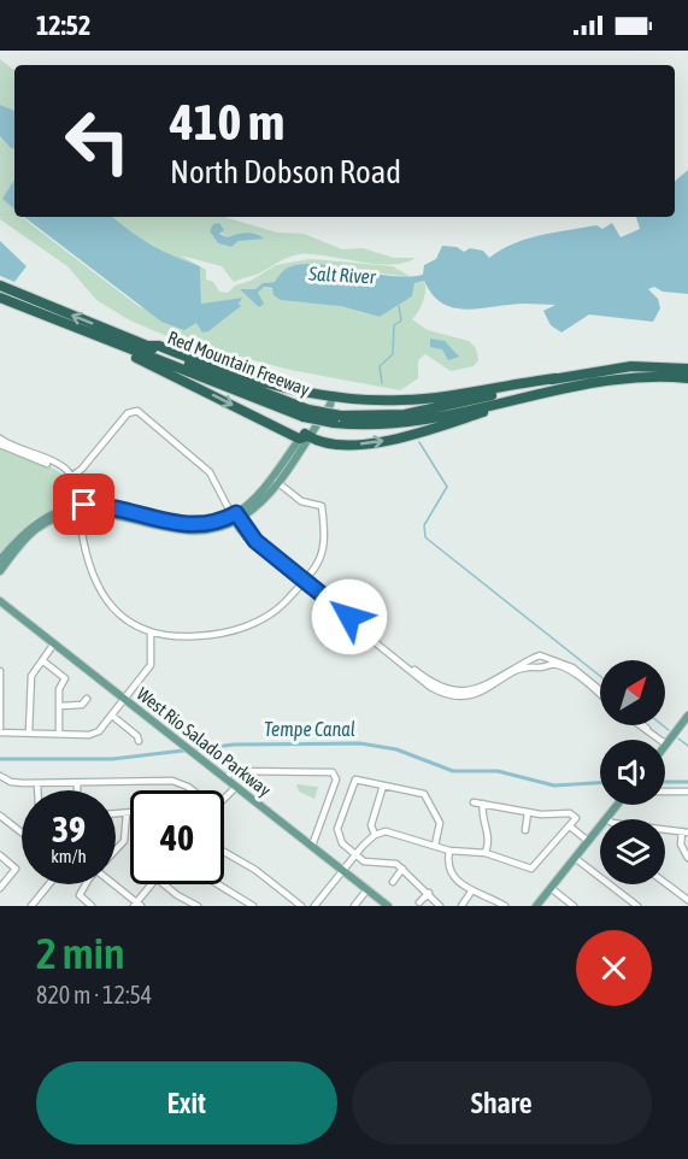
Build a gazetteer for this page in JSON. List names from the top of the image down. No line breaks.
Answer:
{"streets":{"highway":["Red Mountain Freeway"],"main road":["West Rio Salado Parkway"]},"water":["Salt River","Tempe Canal"],"north":"top right","page":{"status":"12:52","turn":["410 m","North Dobson Road"],"speed":"39 km/h","limit":"40","heading":["2 min","820 m · 12:54"],"buttons":["Exit","Share"]}}
